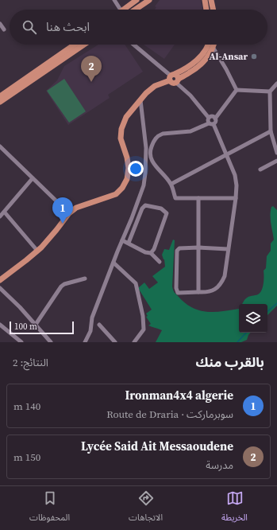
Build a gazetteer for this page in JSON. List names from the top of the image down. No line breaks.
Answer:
{"places":["Al-Ansar"],"scale_bar":"100 m","page":{"search":"ابحث هنا","pins":["2","1"],"scale":"100 m","heading":["بالقرب منك","النتائج: 2"],"list":[{"mark":"1","name":"Ironman4x4 algerie","note":"سوبرماركت · Route de Draria","value":"140 m"},{"mark":"2","name":"Lycée Said Ait Messaoudene","note":"مدرسة","value":"150 m"}],"nav":["الخريطة","الاتجاهات","المحفوظات"]}}
